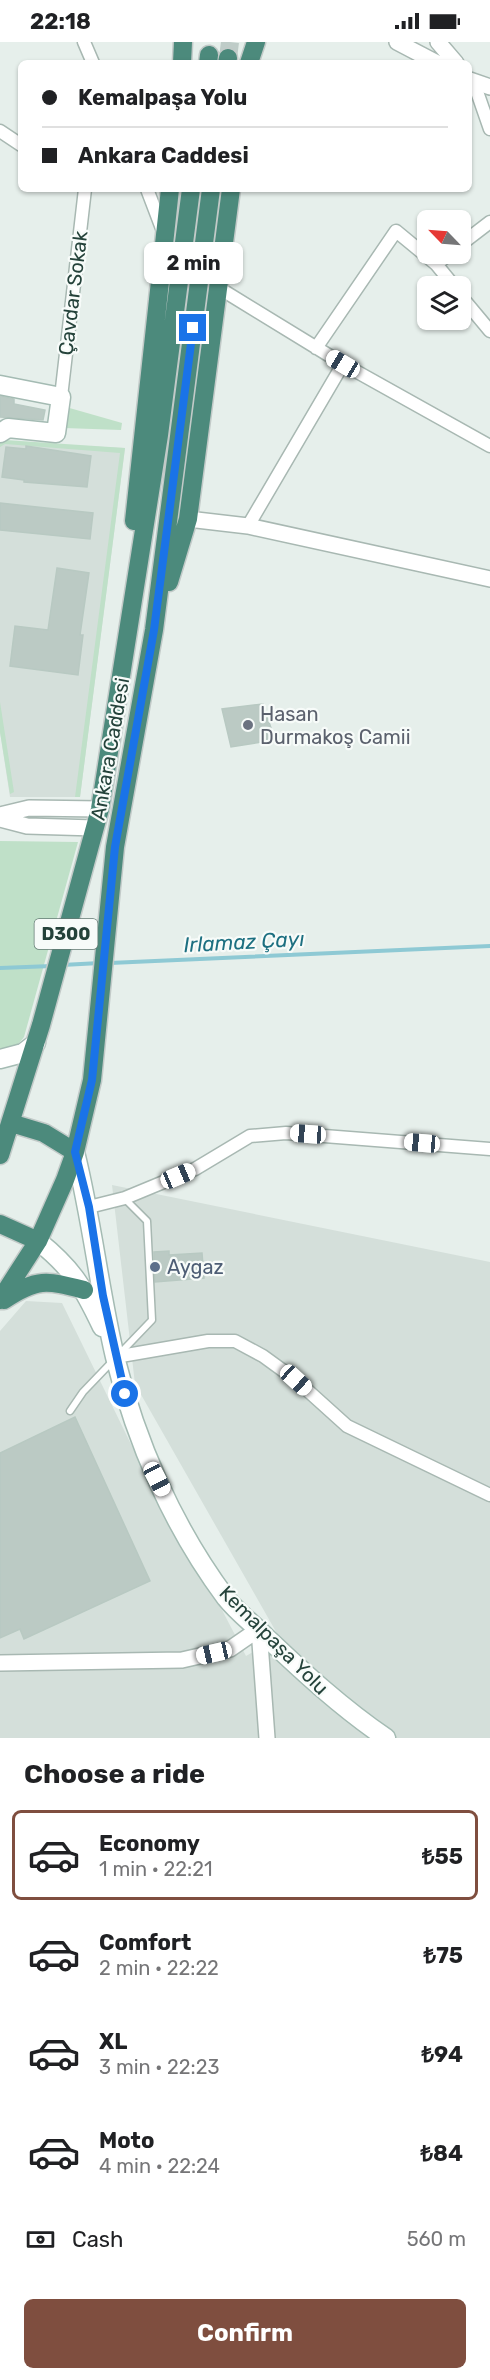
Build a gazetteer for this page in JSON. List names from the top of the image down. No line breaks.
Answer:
{"streets":{"highway":["Ankara Caddesi","D300"],"main road":["Kemalpaşa Yolu"],"street":["Çavdar Sokak"]},"crossings":[["Ankara Caddesi","Kemalpaşa Yolu"]],"water":["Irlamaz Çayı"],"places":["Hasan Durmakoş Camii","Aygaz"],"north":"top left","page":{"status":"22:18","banner":["Kemalpaşa Yolu","Ankara Caddesi"],"bubble":"2 min","heading":"Choose a ride","list":[{"name":"Economy","note":"1 min · 22:21","value":"₺55"},{"name":"Comfort","note":"2 min · 22:22","value":"₺75"},{"name":"XL","note":"3 min · 22:23","value":"₺94"},{"name":"Moto","note":"4 min · 22:24","value":"₺84"}],"pay":["Cash","560 m"],"buttons":"Confirm"}}
